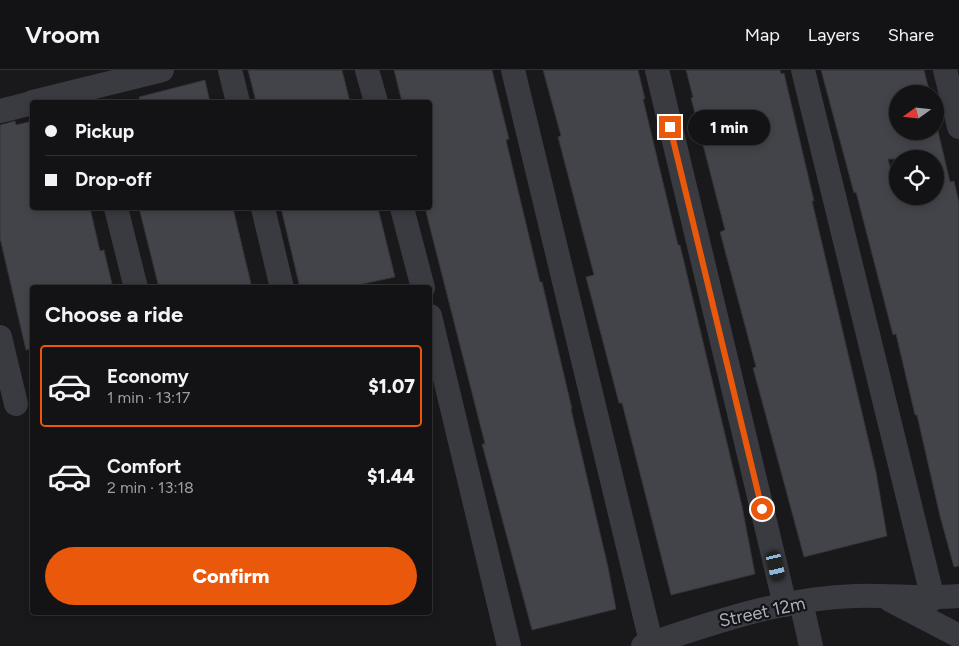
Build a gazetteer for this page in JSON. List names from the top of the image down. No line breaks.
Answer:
{"streets":{"street":["Street 12m"]},"north":"left","page":{"header":"Vroom","nav":["Map","Layers","Share"],"banner":["Pickup","Drop-off"],"bubble":"1 min","heading":"Choose a ride","list":[{"name":"Economy","note":"1 min · 13:17","value":"$1.07"},{"name":"Comfort","note":"2 min · 13:18","value":"$1.44"}],"buttons":"Confirm"}}
